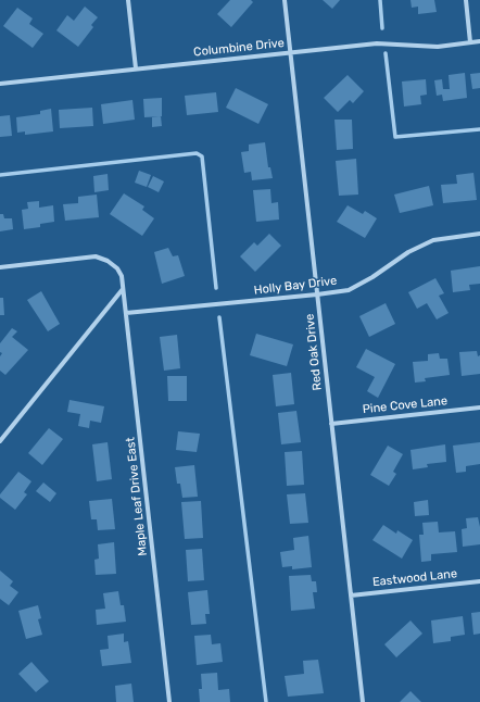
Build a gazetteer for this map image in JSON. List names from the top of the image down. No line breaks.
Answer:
{"streets":{"street":["Columbine Drive","Holly Bay Drive","Red Oak Drive","Pine Cove Lane","Maple Leaf Drive East","Eastwood Lane"]},"crossings":[["Columbine Drive","Red Oak Drive"],["Holly Bay Drive","Red Oak Drive"],["Holly Bay Drive","Maple Leaf Drive East"],["Red Oak Drive","Pine Cove Lane"],["Red Oak Drive","Eastwood Lane"]]}
